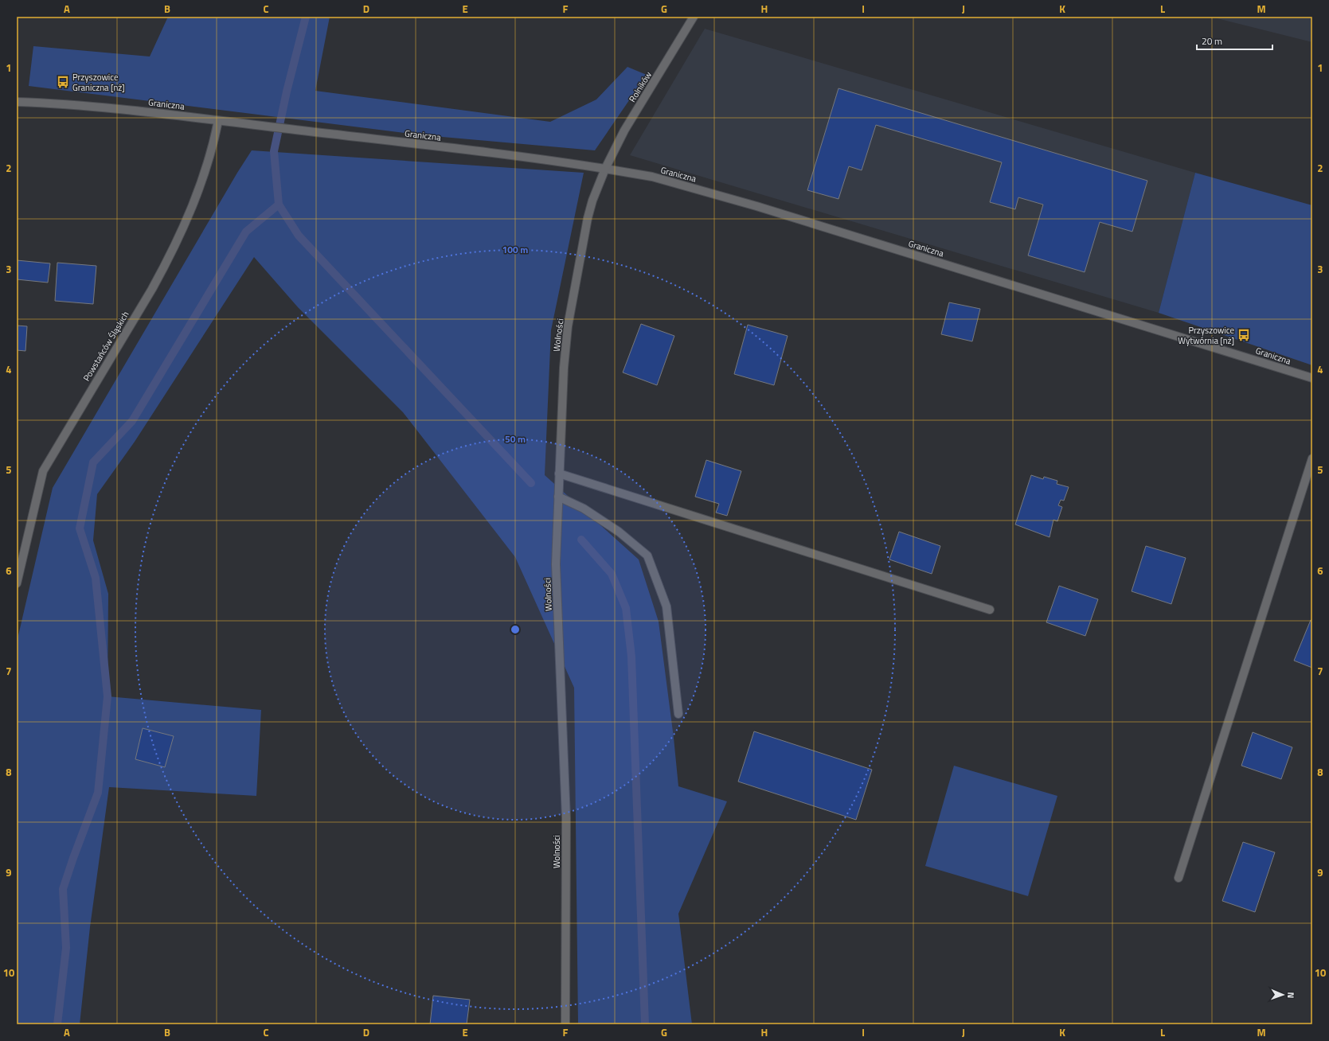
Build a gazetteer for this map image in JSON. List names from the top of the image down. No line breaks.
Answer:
{"streets":{"street":["Rolników","Graniczna","Wolności","Powstańców Śląskich"]},"crossings":[["Rolników","Graniczna"],["Rolników","Wolności"],["Graniczna","Wolności"],["Graniczna","Powstańców Śląskich"]],"places":{"bus stop":["Przyszowice Graniczna [nż]","Przyszowice Wytwórnia [nż]"]},"scale_bar":"20 m","north":"right","grid":{"columns":["A","B","C","D","E","F","G","H","I","J","K","L","M"],"rows":["1","2","3","4","5","6","7","8","9","10"]},"rings":["100 m","50 m"]}
